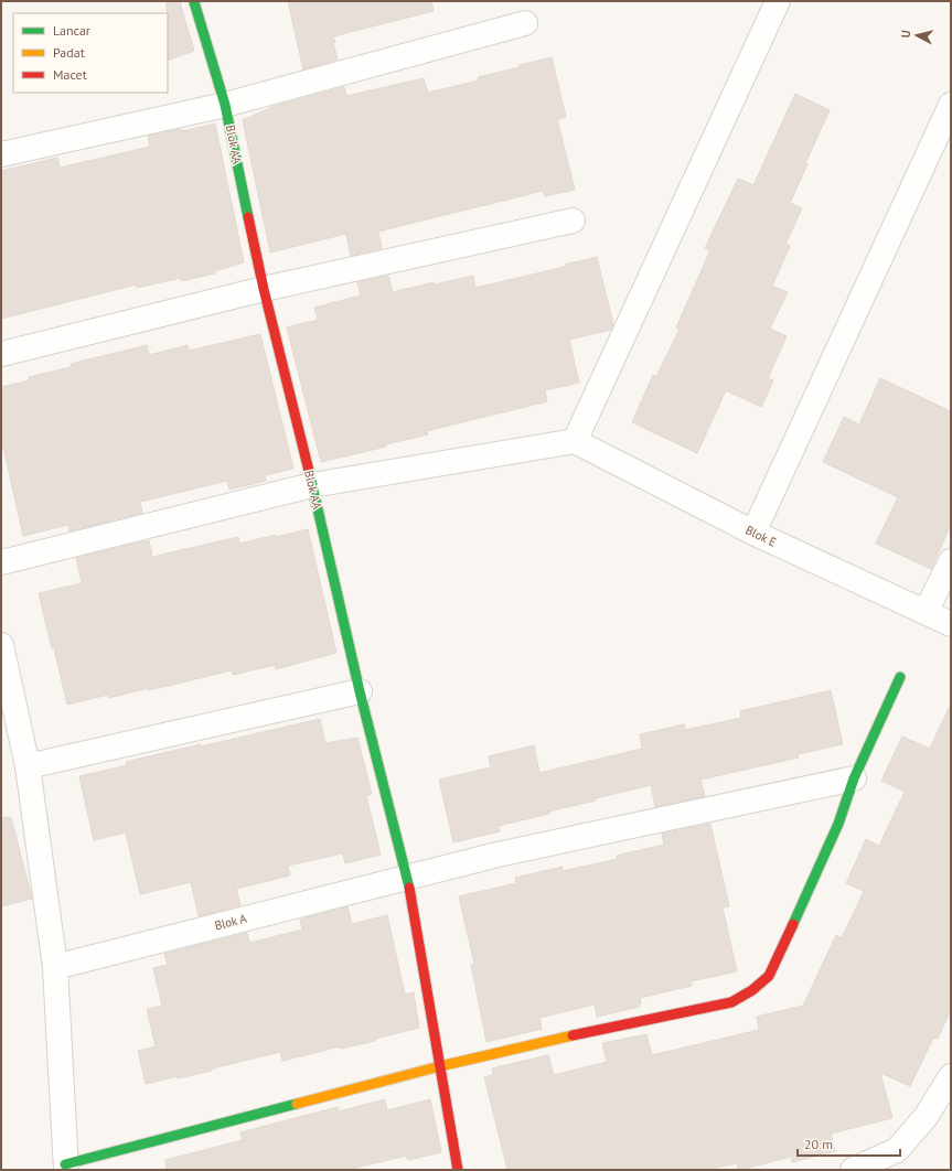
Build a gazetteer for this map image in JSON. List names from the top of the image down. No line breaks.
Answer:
{"streets":{"street":["Blok AA","Blok E","Blok A"]},"legend":["Lancar","Padat","Macet"],"scale_bar":"20 m","north":"left"}
